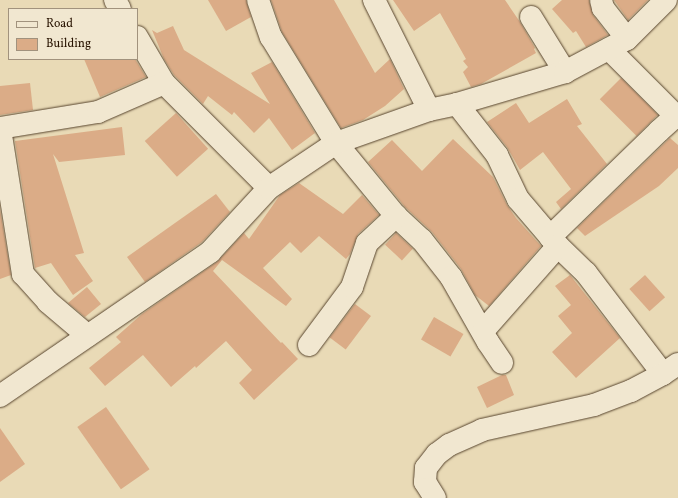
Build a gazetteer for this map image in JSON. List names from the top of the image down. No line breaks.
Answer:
{"legend":["Road","Building"]}
